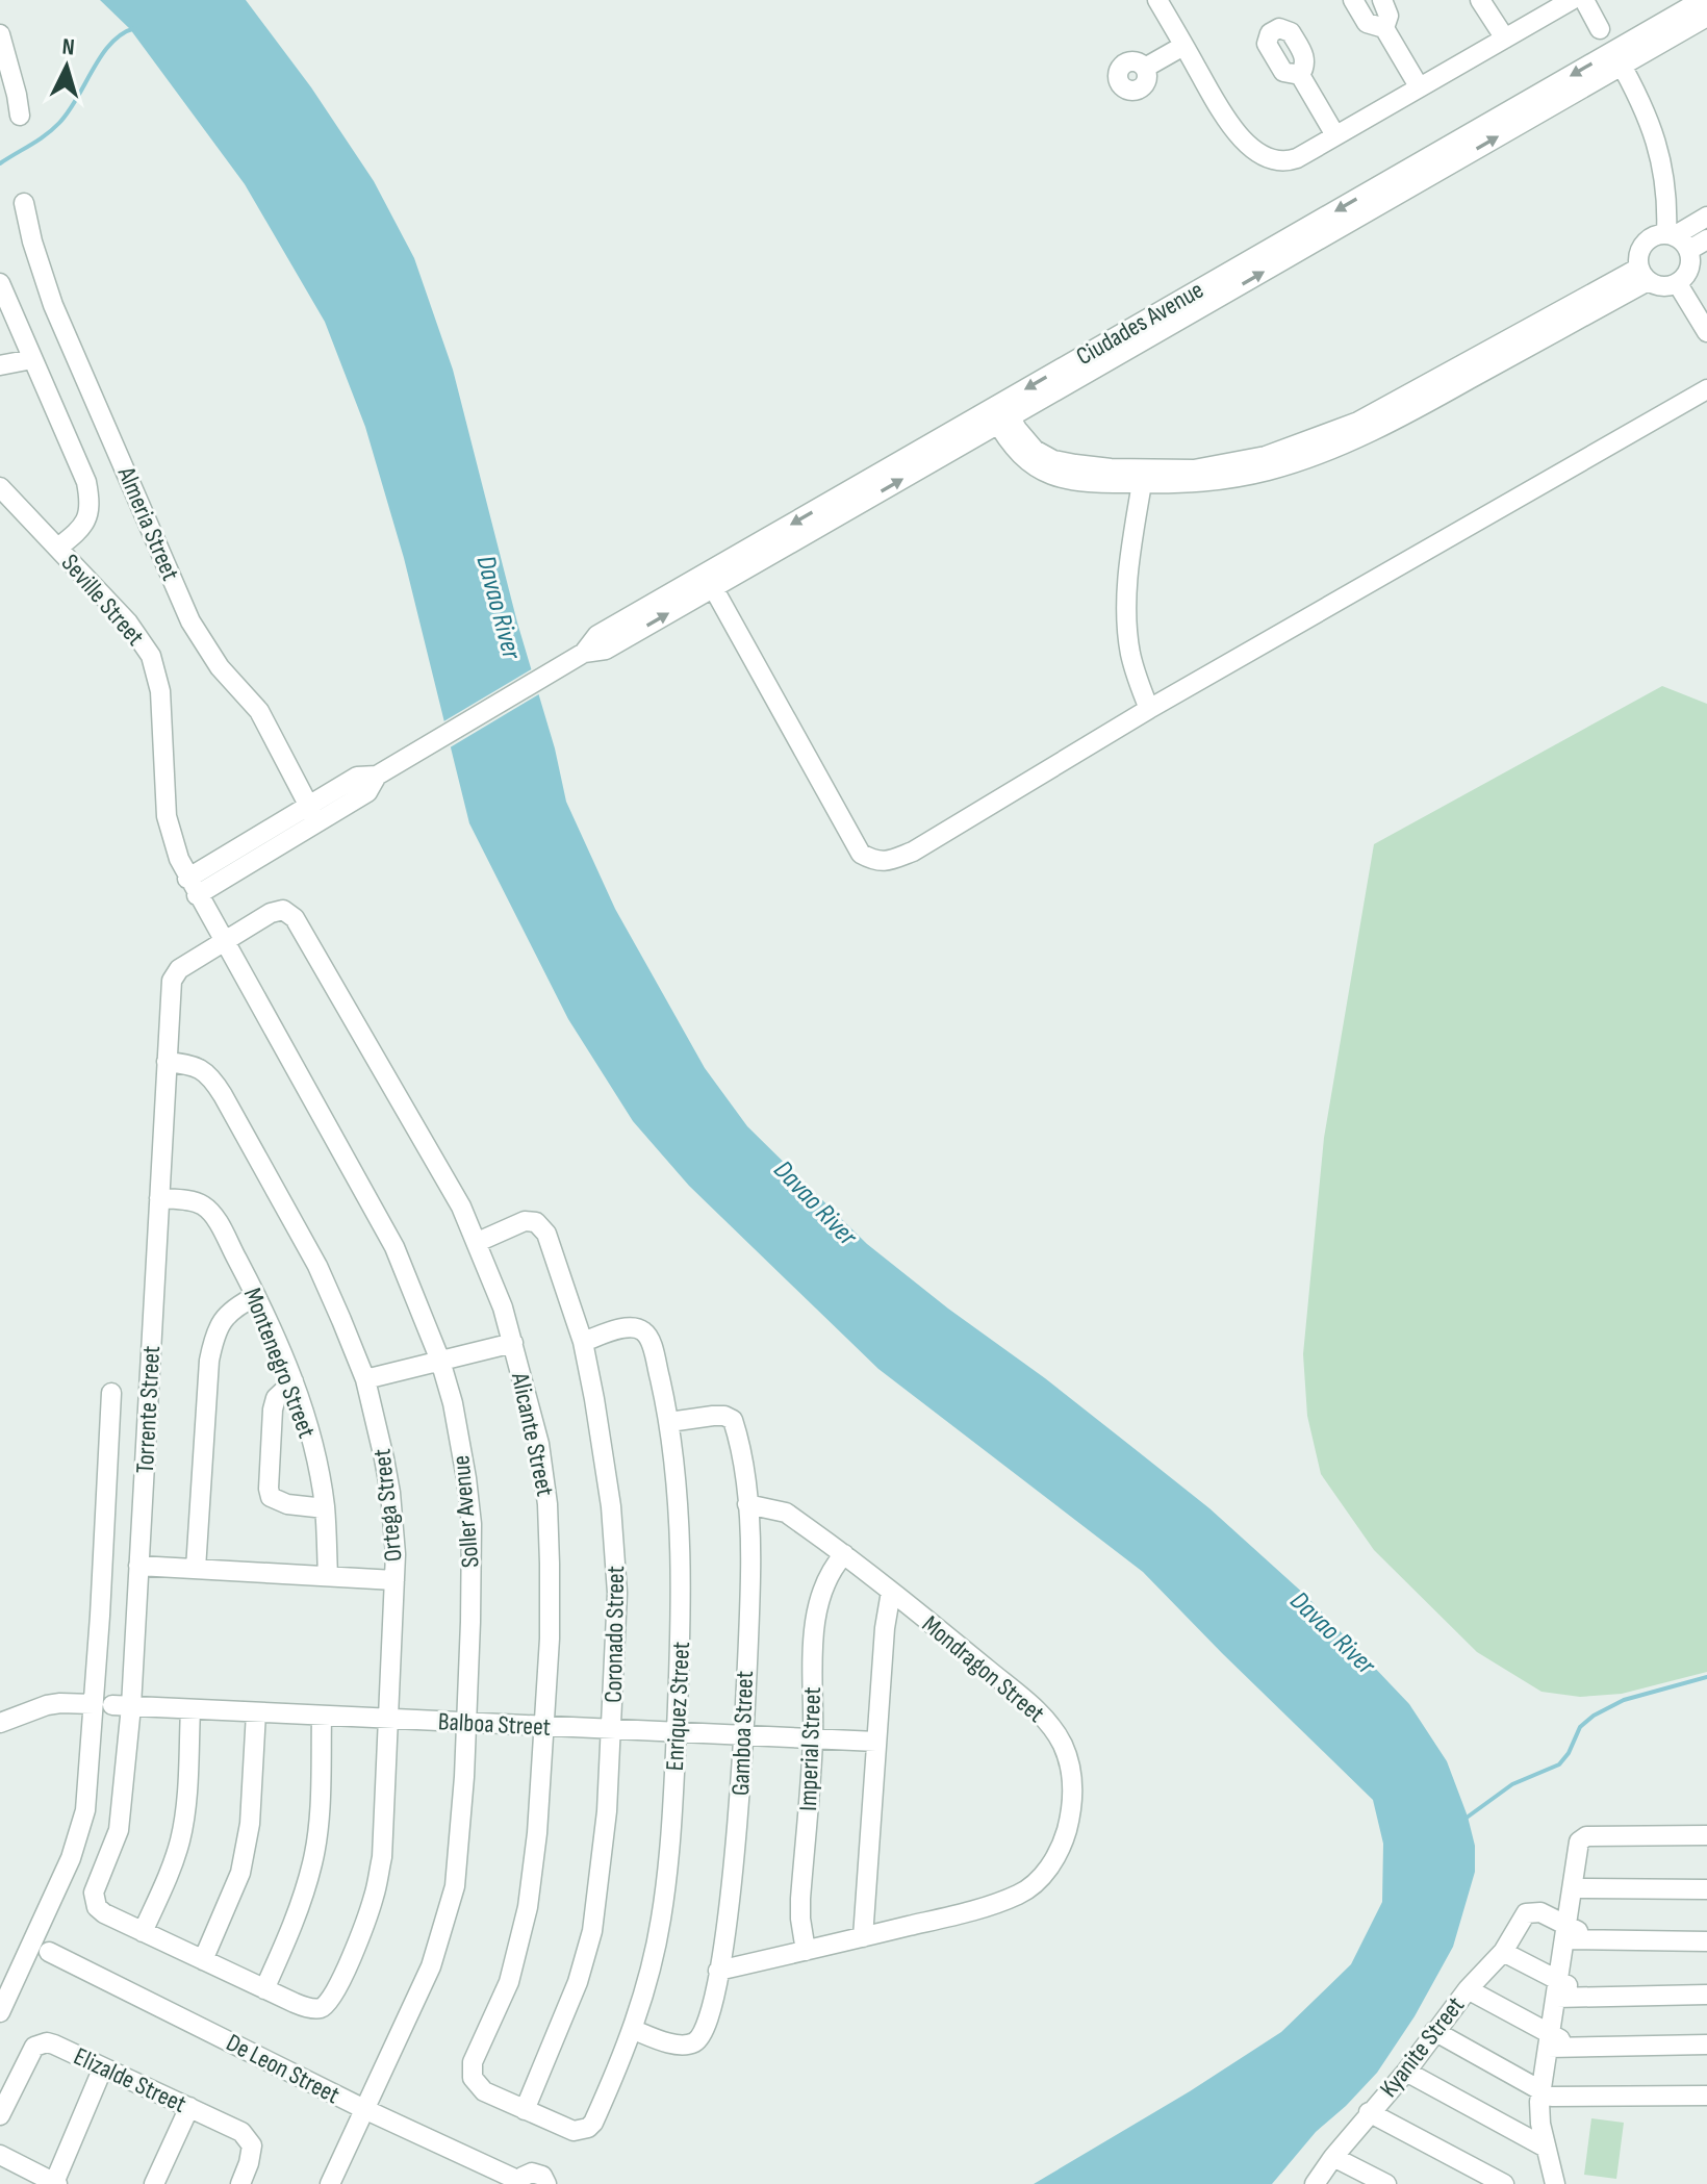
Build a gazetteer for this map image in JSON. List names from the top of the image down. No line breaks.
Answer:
{"streets":{"street":["Ciudades Avenue","Almeria Street","Seville Street","Montenegro Street","Torrente Street","Alicante Street","Ortega Street","Soller Avenue","Coronado Street","Mondragon Street","Enriquez Street","Balboa Street","Gamboa Street","Imperial Street","Kyanite Street","De Leon Street","Elizalde Street"]},"crossings":[["Ciudades Avenue","Almeria Street"],["Ciudades Avenue","Seville Street"],["Ciudades Avenue","Soller Avenue"],["Seville Street","Soller Avenue"],["Montenegro Street","Torrente Street"],["Torrente Street","Alicante Street"],["Torrente Street","Ortega Street"],["Torrente Street","Soller Avenue"],["Torrente Street","Balboa Street"],["Alicante Street","Soller Avenue"],["Alicante Street","Coronado Street"],["Alicante Street","Enriquez Street"],["Alicante Street","Balboa Street"],["Ortega Street","Balboa Street"],["Soller Avenue","Balboa Street"],["Soller Avenue","De Leon Street"],["Coronado Street","Enriquez Street"],["Coronado Street","Balboa Street"],["Mondragon Street","Gamboa Street"],["Mondragon Street","Imperial Street"],["Enriquez Street","Balboa Street"],["Enriquez Street","Gamboa Street"],["Balboa Street","Gamboa Street"],["Balboa Street","Imperial Street"]],"water":["Davao River"],"north":"top"}
